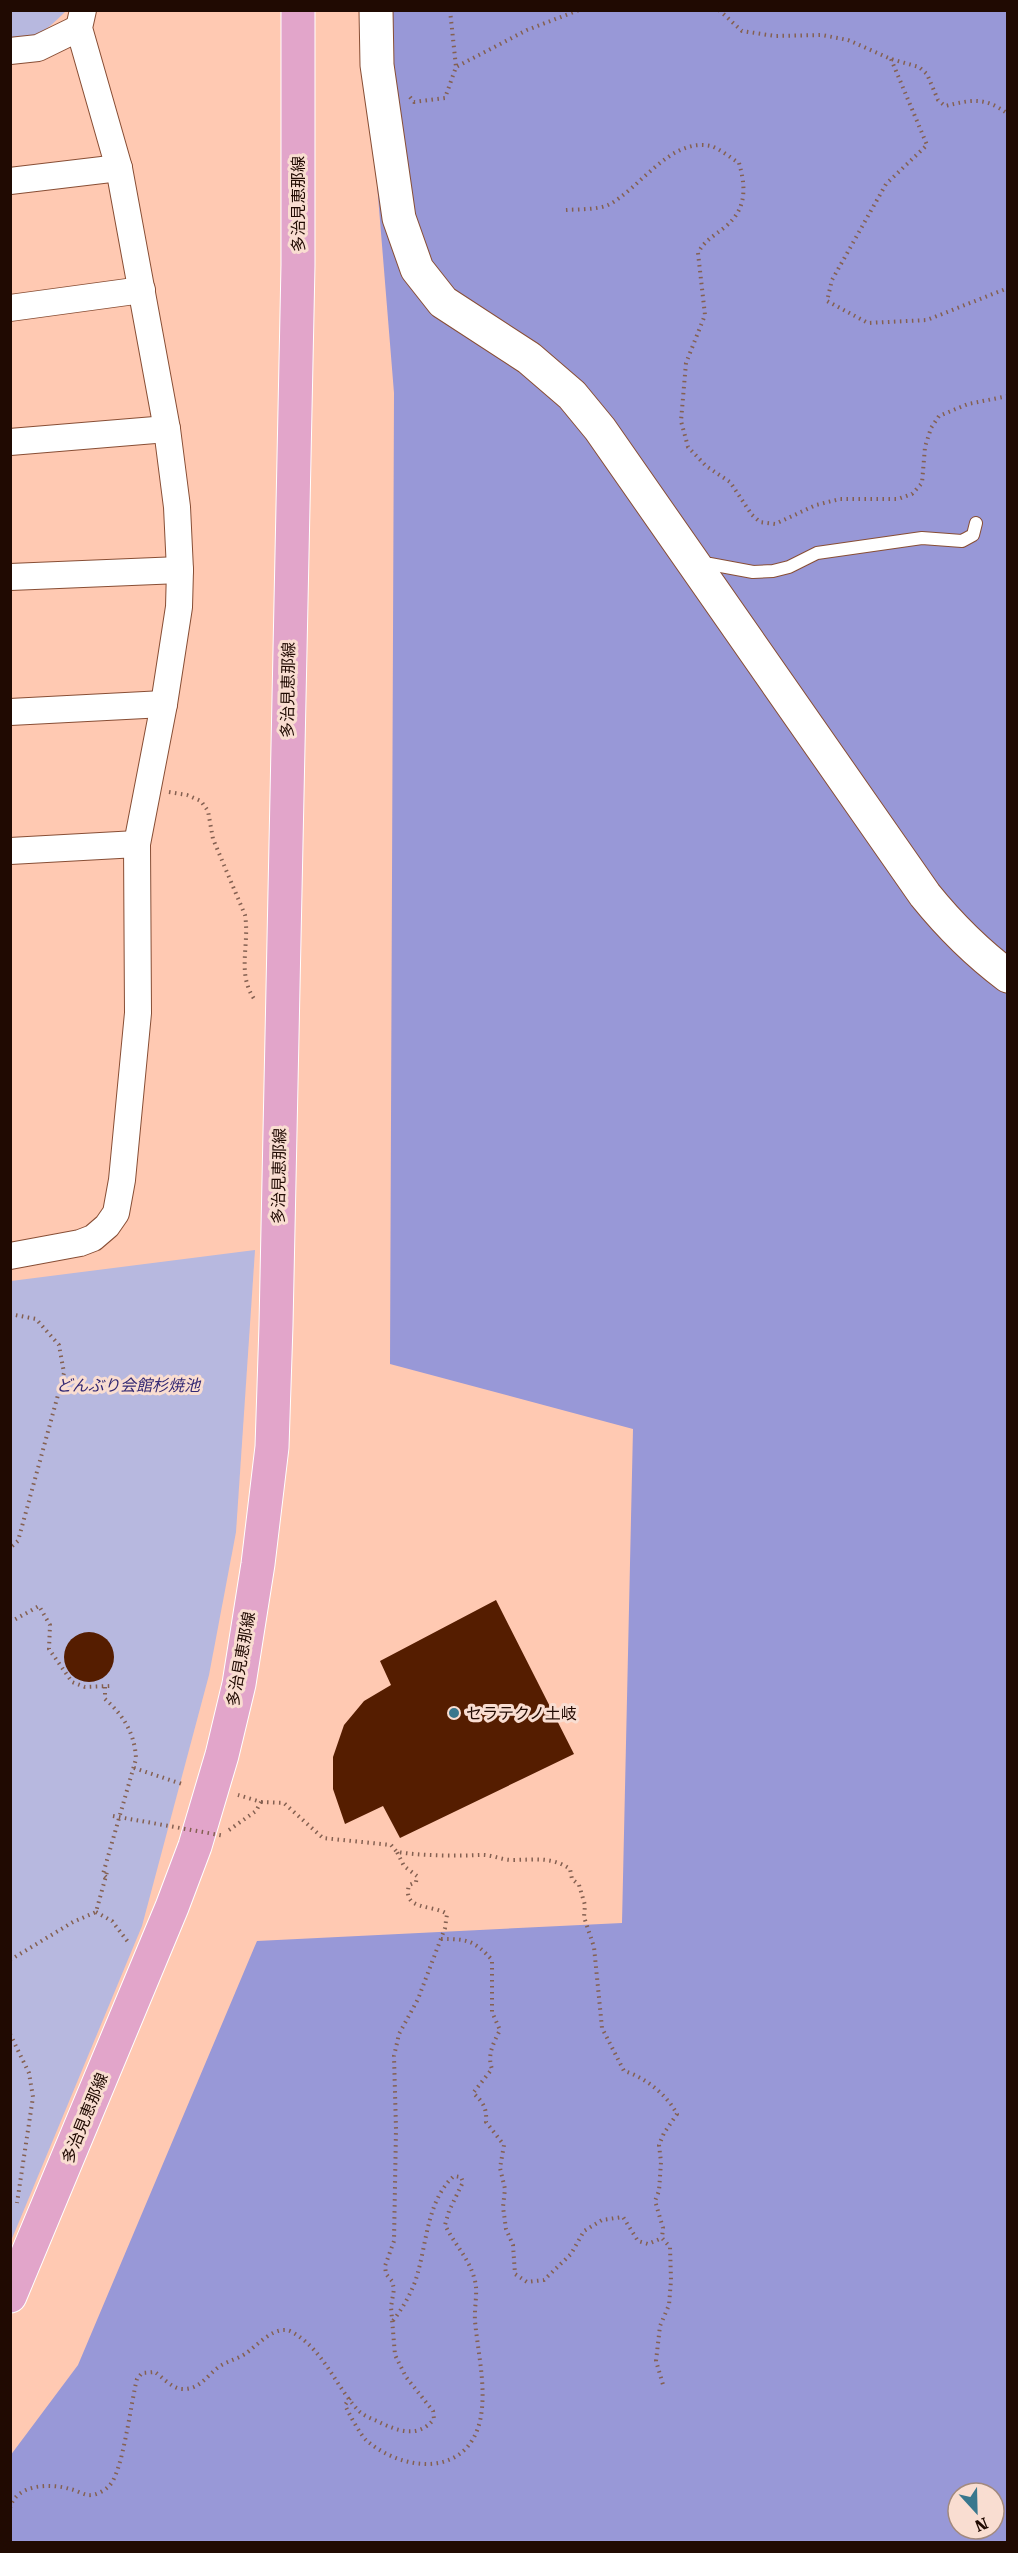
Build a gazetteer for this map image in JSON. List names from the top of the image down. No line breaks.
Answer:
{"streets":{"main road":["多治見恵那線"]},"parks":["どんぶり会館杉焼池"],"places":["セラテクノ土岐"],"north":"bottom"}
